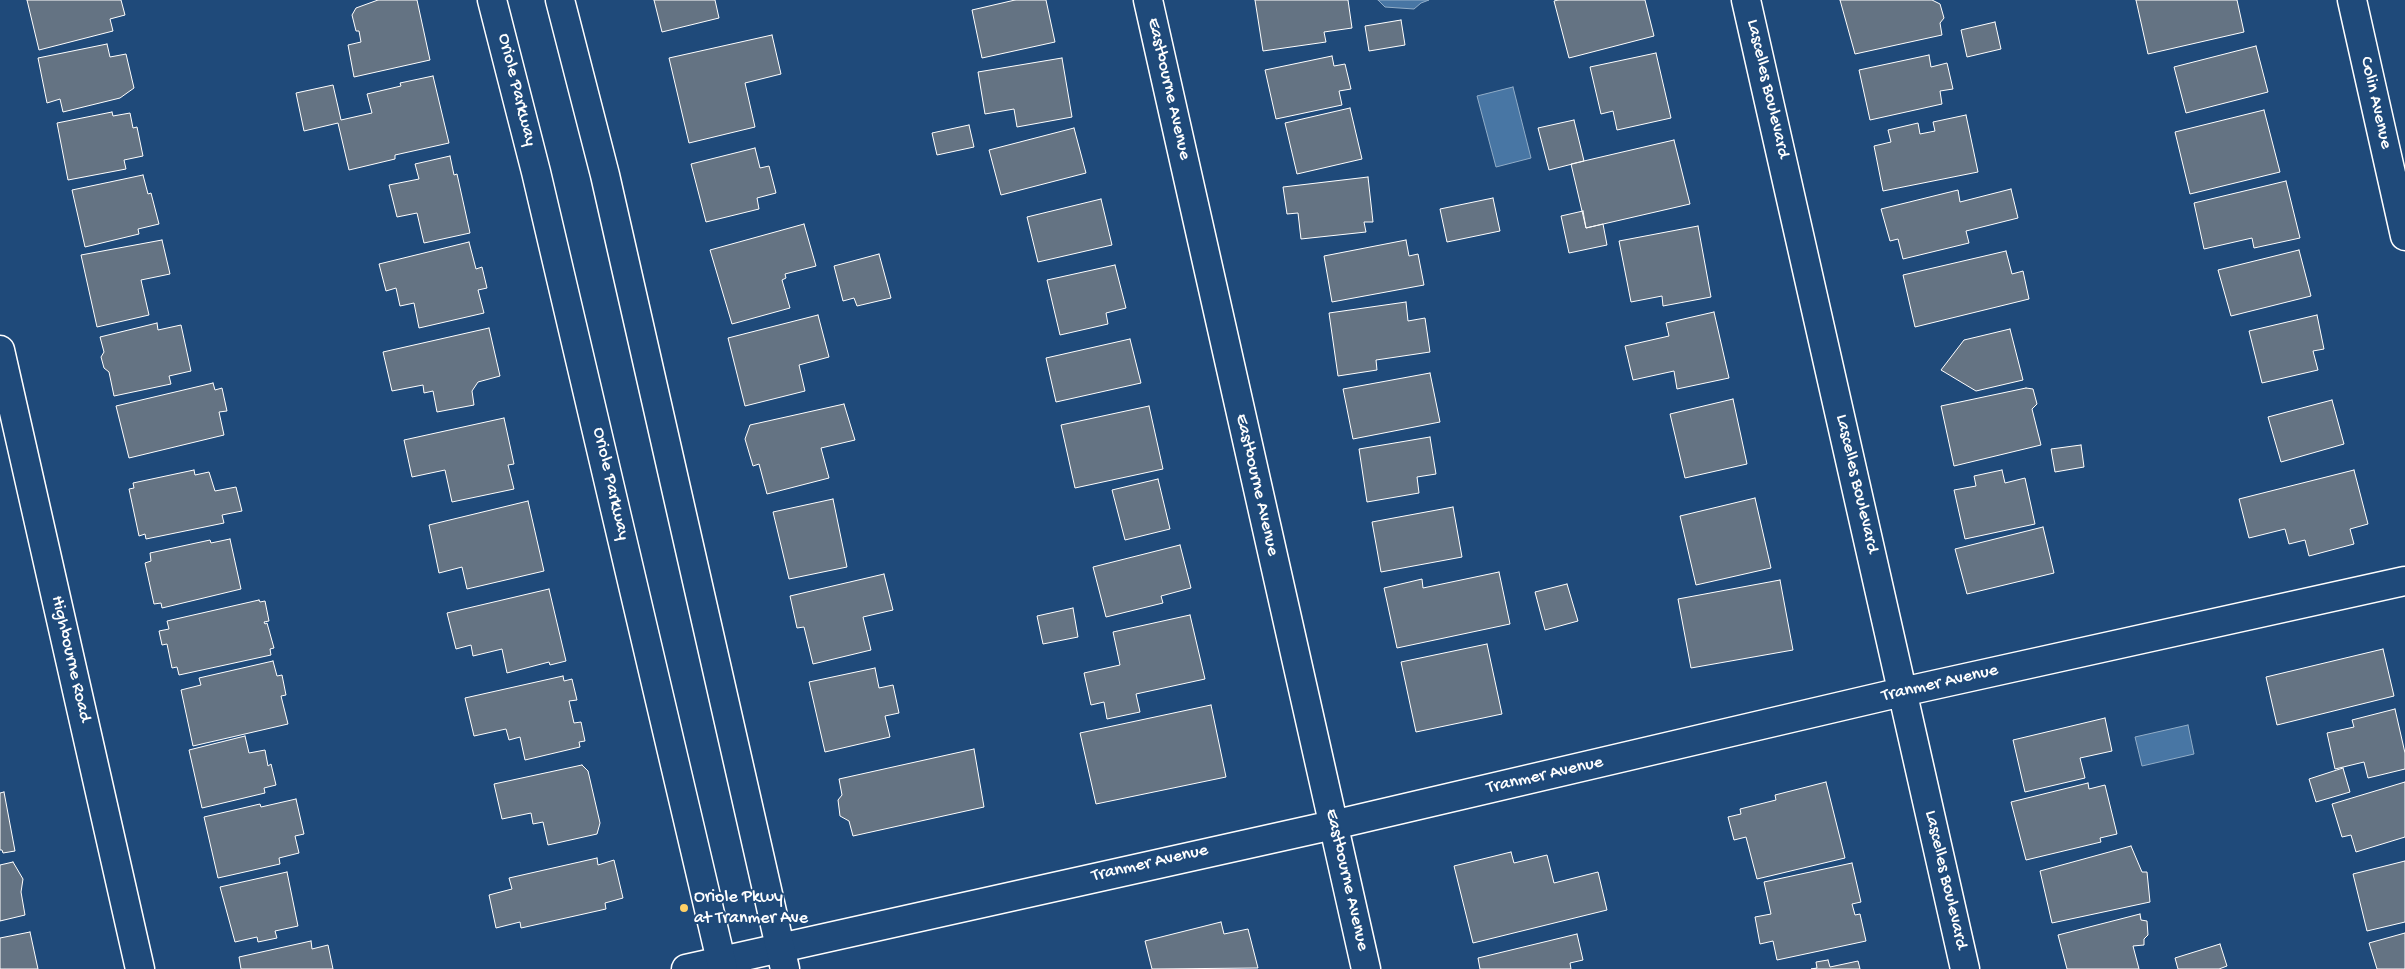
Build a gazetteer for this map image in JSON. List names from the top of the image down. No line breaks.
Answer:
{"streets":{"street":["Eastbourne Avenue","Lascelles Boulevard","Oriole Parkway","Colin Avenue","Highbourne Road","Tranmer Avenue"]},"crossings":[["Eastbourne Avenue","Tranmer Avenue"],["Lascelles Boulevard","Tranmer Avenue"],["Oriole Parkway","Tranmer Avenue"]],"places":["Oriole Pkwy at Tranmer Ave"]}
